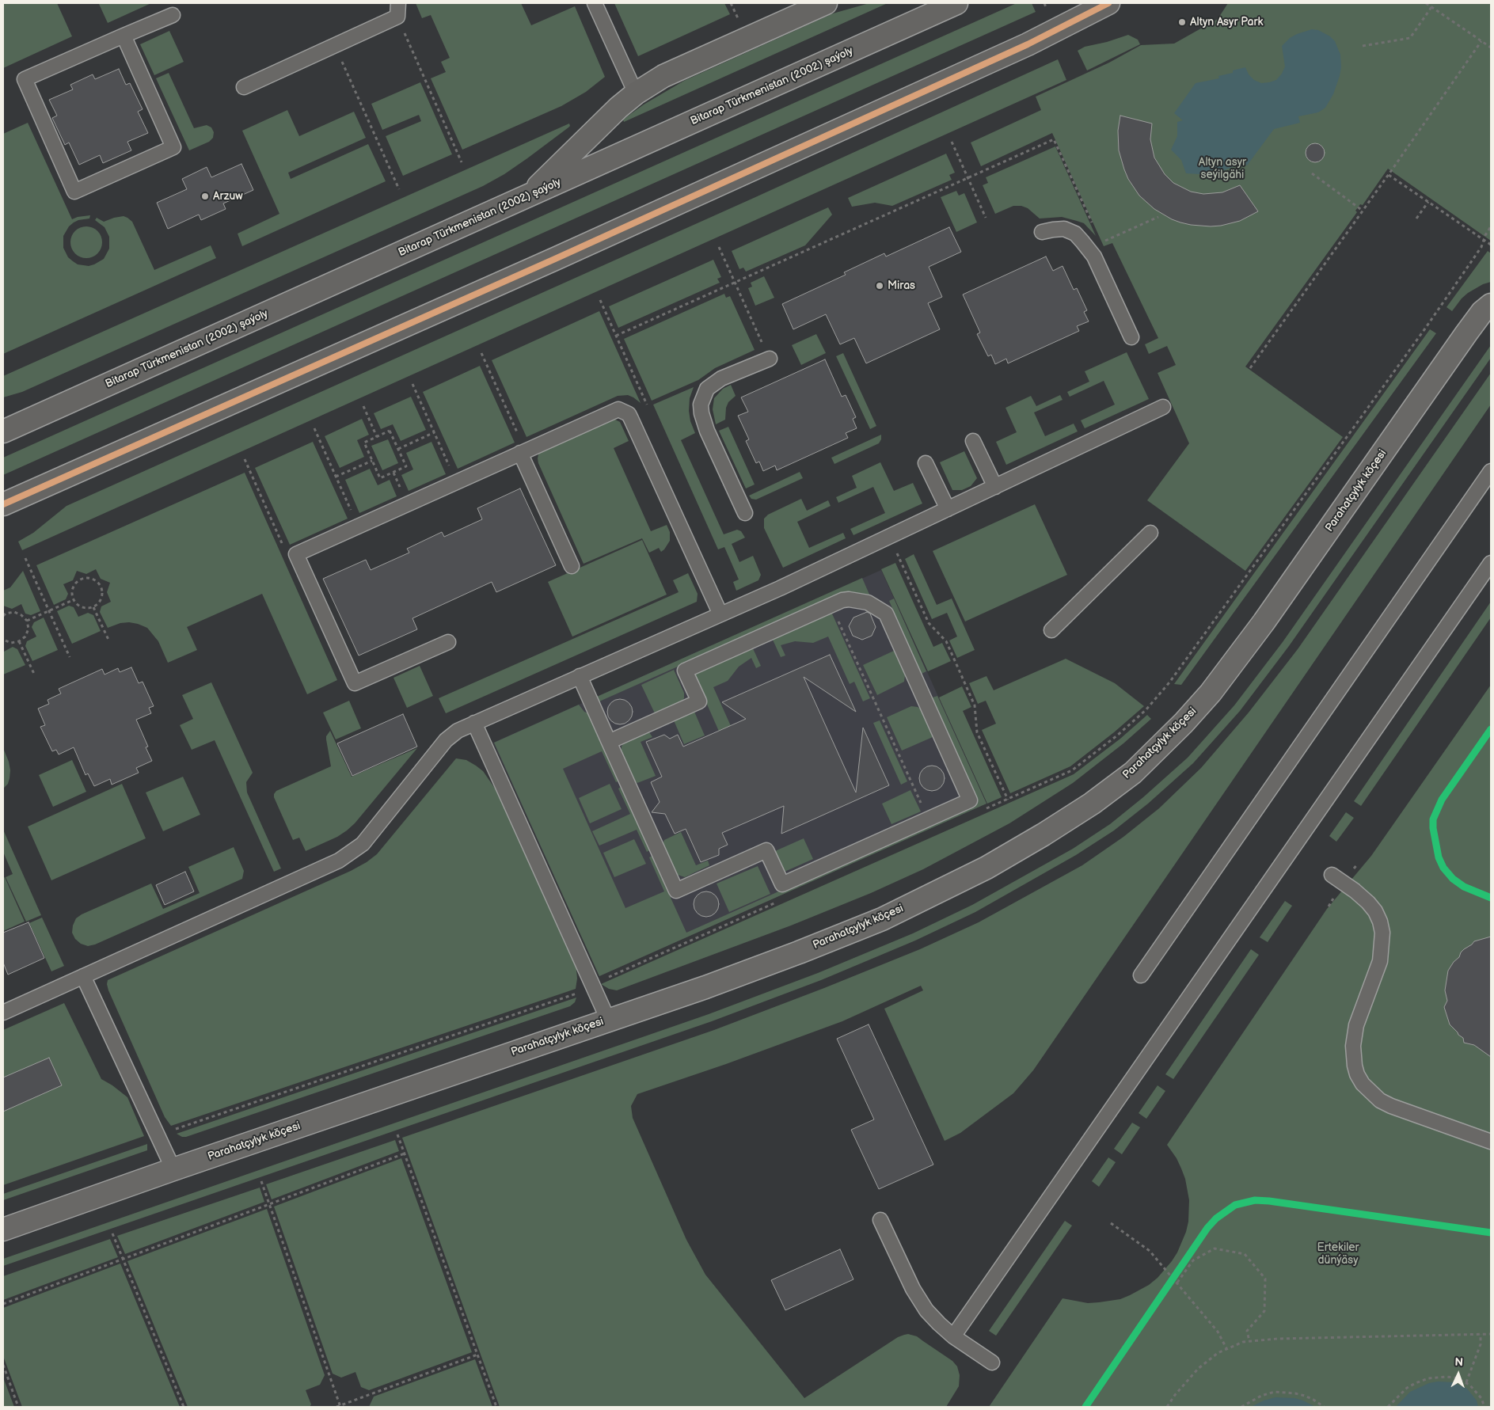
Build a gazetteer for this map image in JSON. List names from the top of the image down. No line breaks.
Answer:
{"streets":{"main road":["Bitarap Türkmenistan (2002) şaýoly"],"street":["Parahatçylyk köçesi"]},"parks":["Altyn asyr seýilgähi","Ertekiler dünýäsy"],"places":["Altyn Asyr Park","Arzuw","Miras"],"north":"top"}
